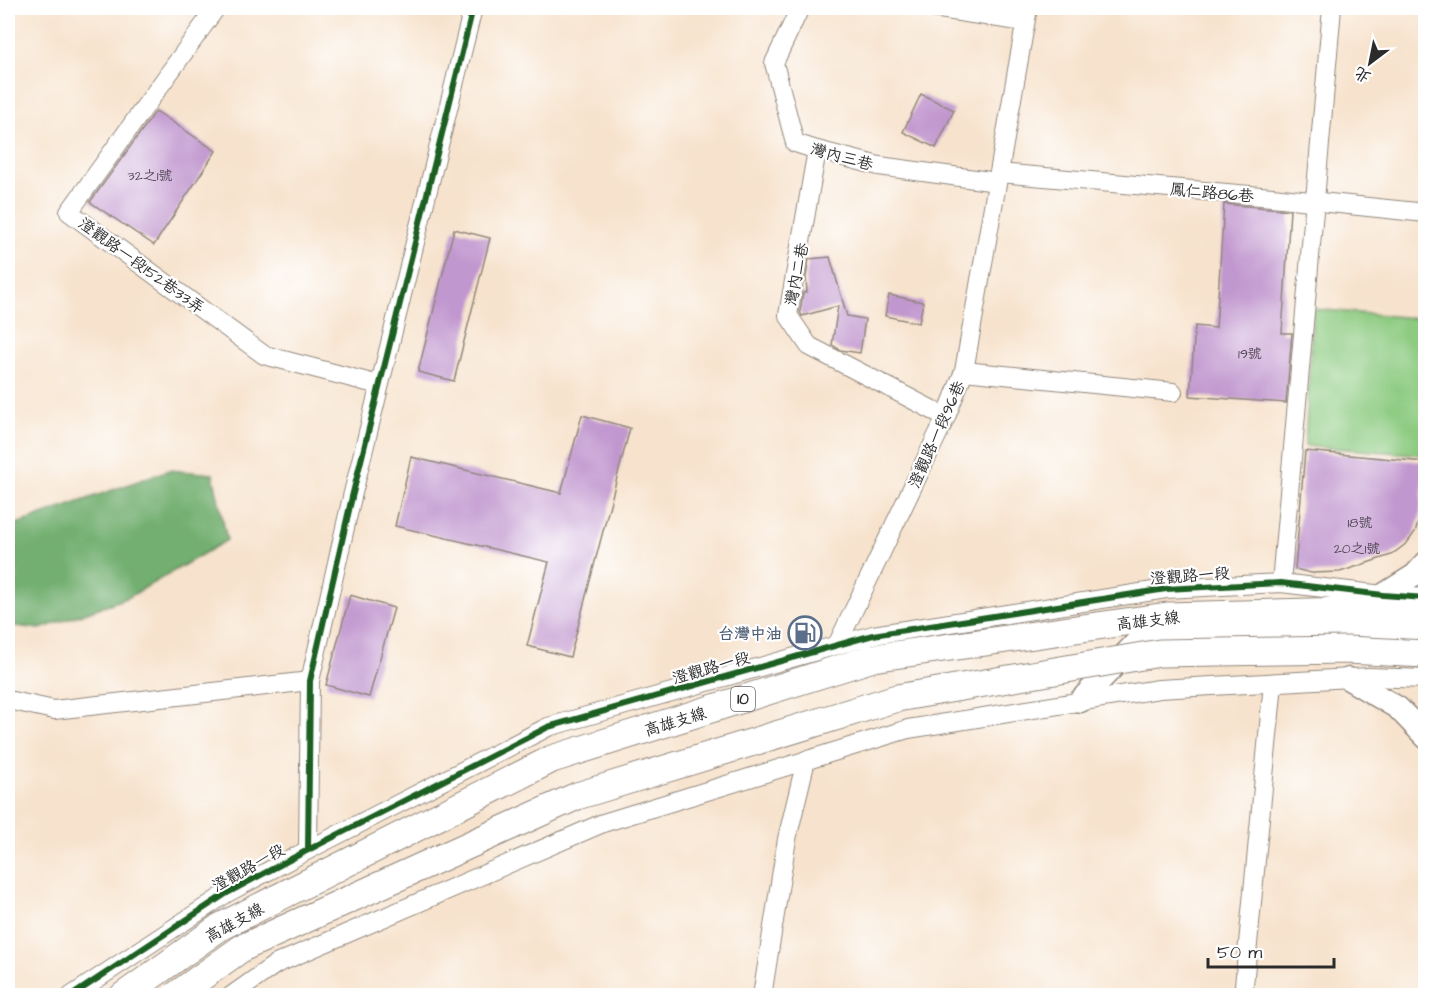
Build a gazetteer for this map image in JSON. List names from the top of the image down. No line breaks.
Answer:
{"streets":{"highway":["高雄支線","10"],"street":["灣內三巷","鳳仁路86巷","澄觀路一段152巷33弄","灣內二巷","澄觀路一段96巷","澄觀路一段"]},"crossings":[["灣內三巷","鳳仁路86巷"],["灣內三巷","灣內二巷"],["灣內三巷","澄觀路一段96巷"],["鳳仁路86巷","澄觀路一段96巷"],["灣內二巷","澄觀路一段96巷"],["澄觀路一段96巷","澄觀路一段"]],"places":{"fuel station":["台灣中油"]},"house_numbers":["32之1號","19號","18號","20之1號"],"scale_bar":"50 m","north":"bottom left"}
